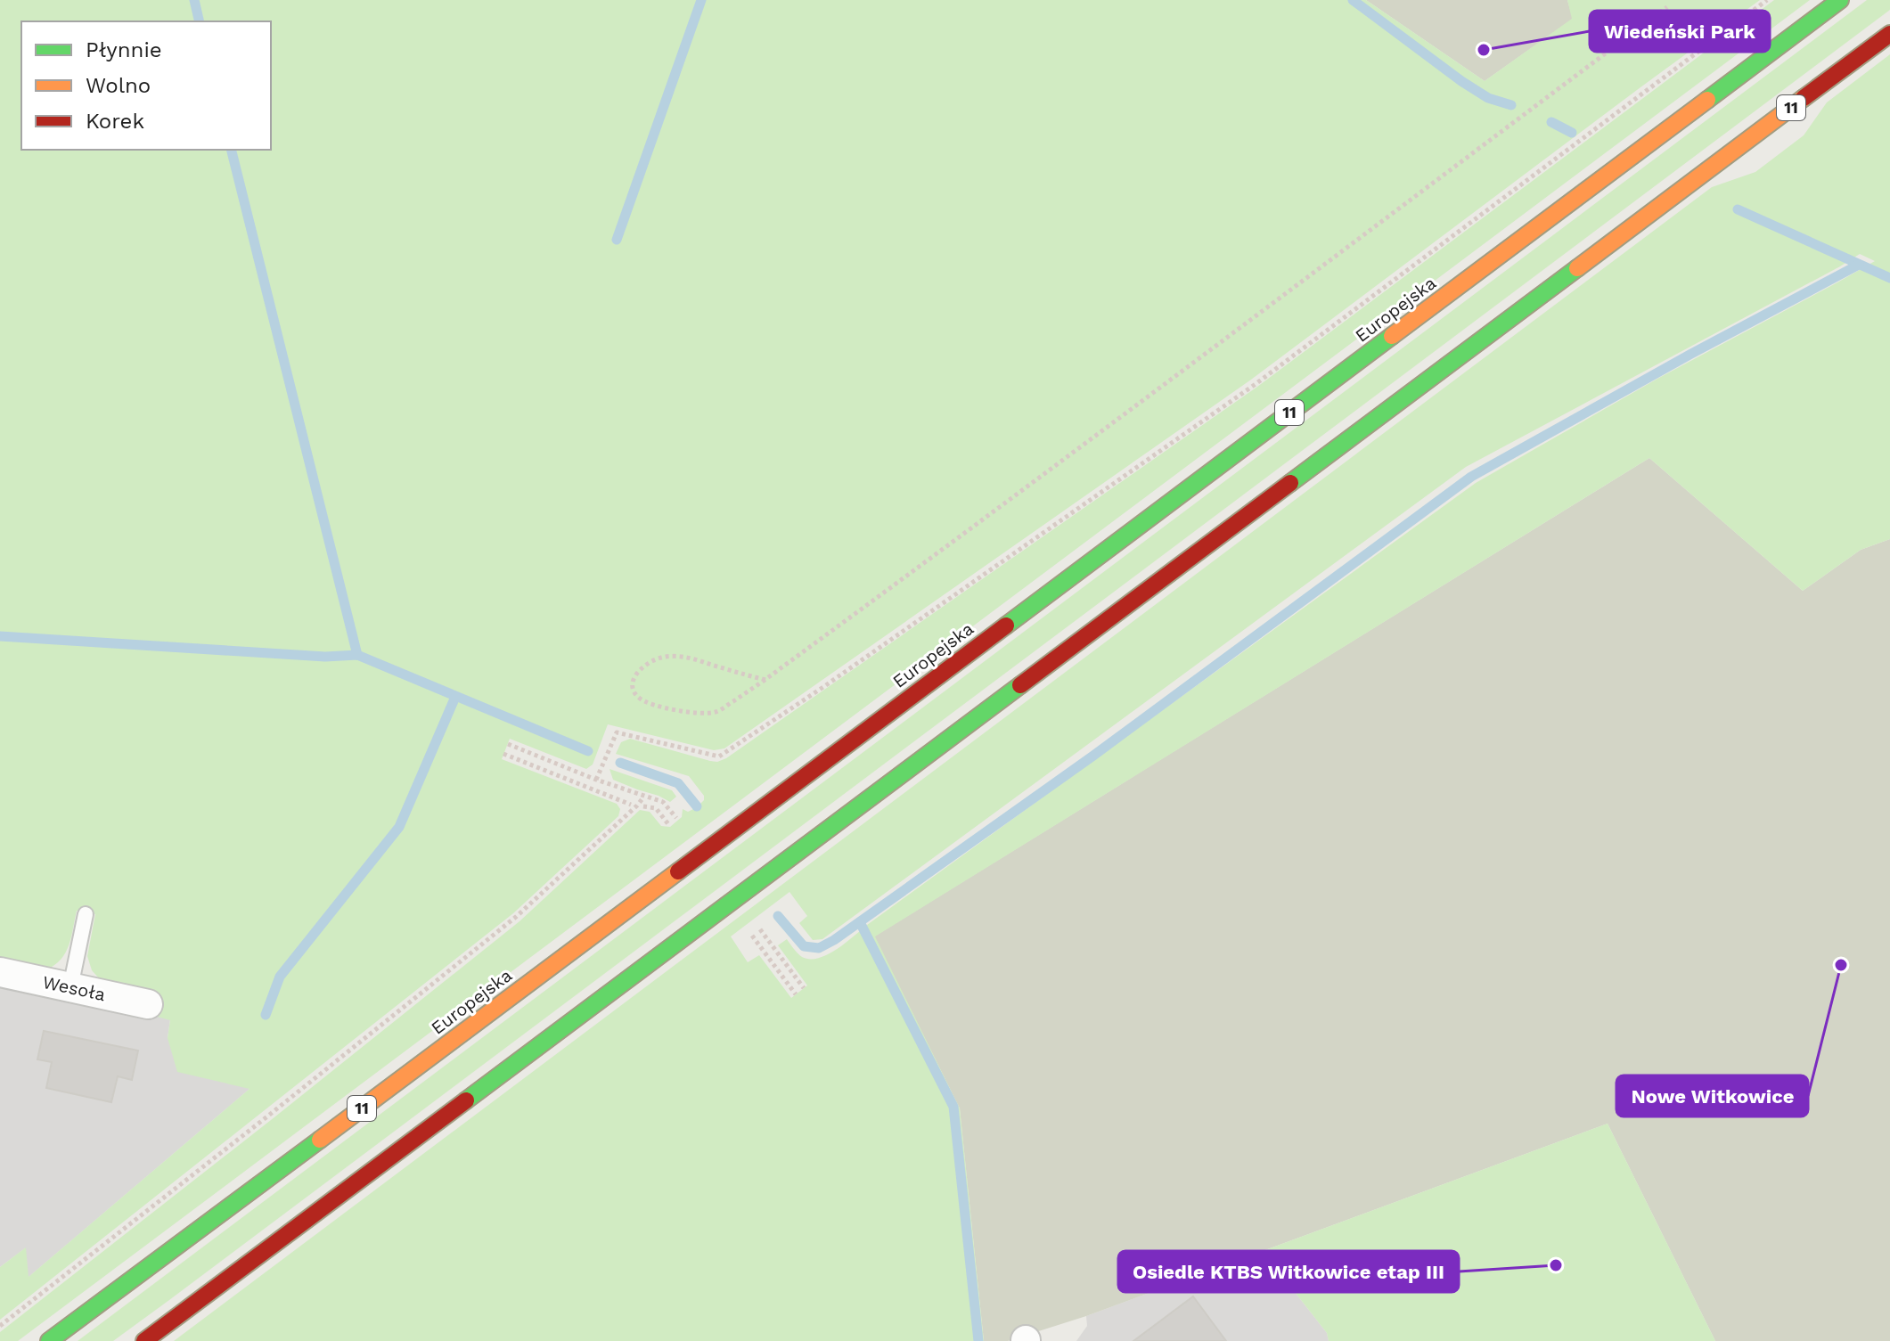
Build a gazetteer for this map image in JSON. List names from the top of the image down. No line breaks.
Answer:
{"streets":{"main road":["11","Europejska"],"street":["Wesoła"]},"places":["Wiedeński Park","Nowe Witkowice","Osiedle KTBS Witkowice etap III"],"legend":["Płynnie","Wolno","Korek"]}
